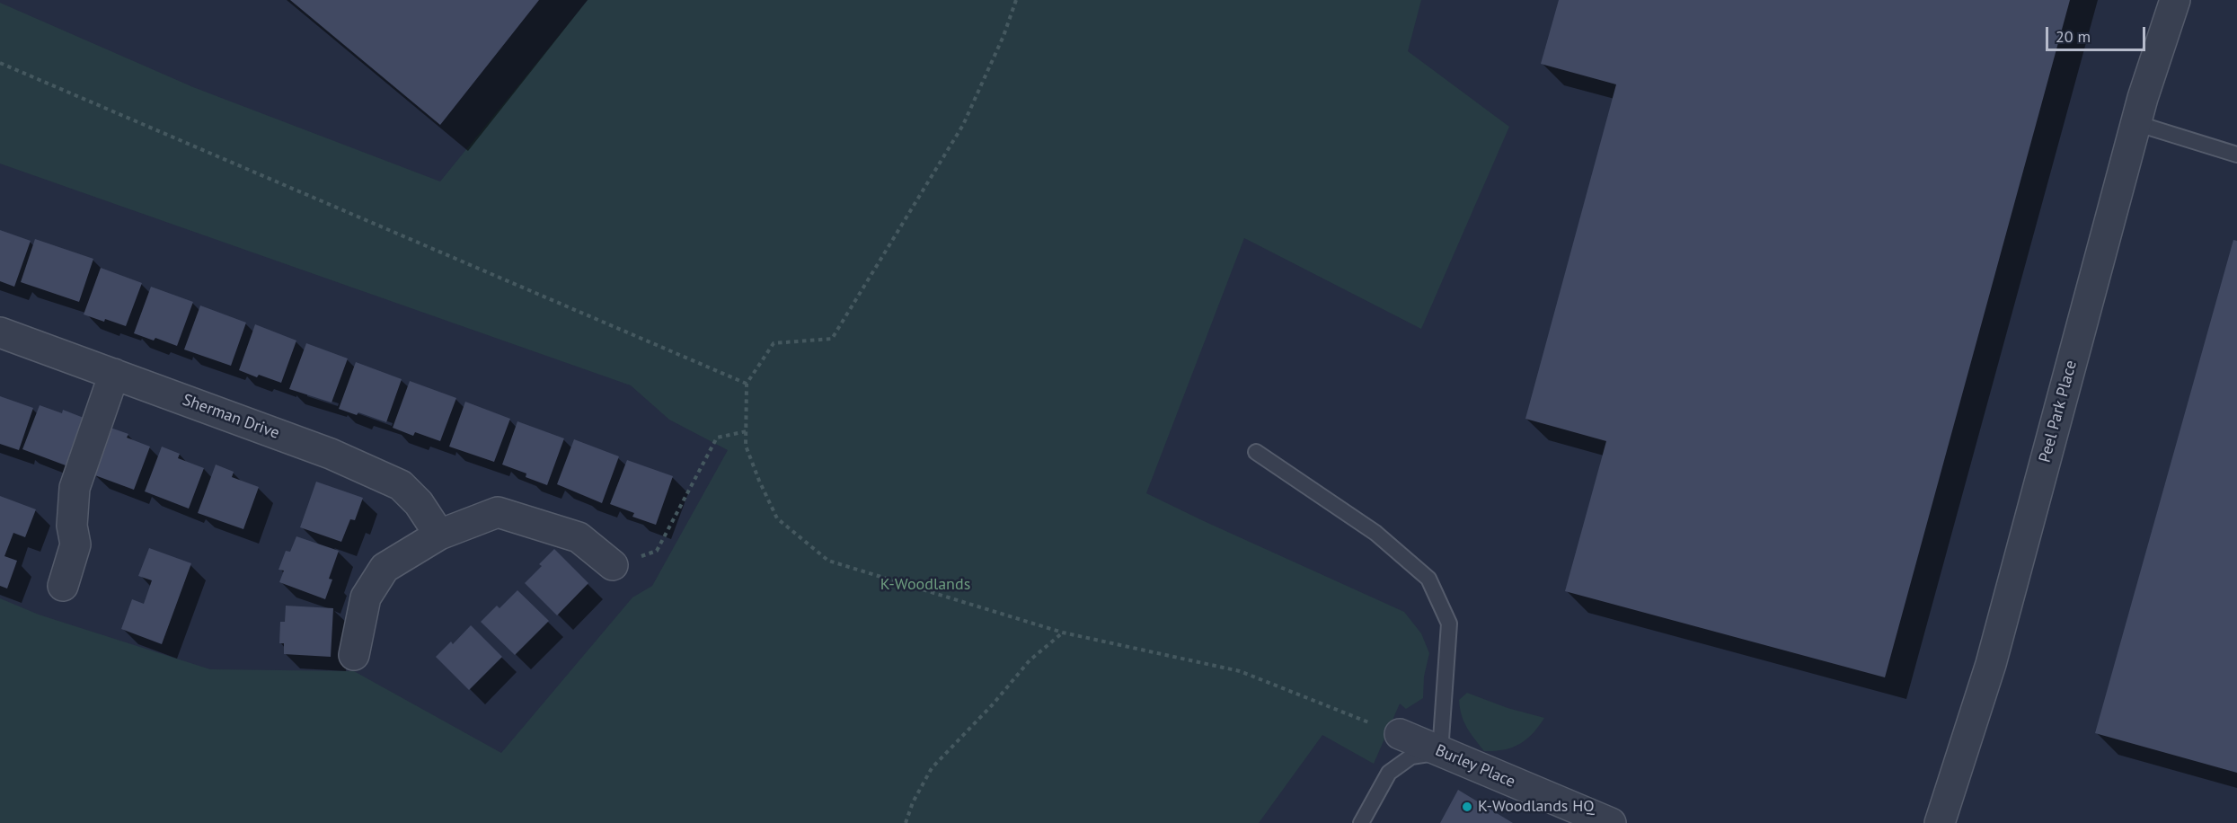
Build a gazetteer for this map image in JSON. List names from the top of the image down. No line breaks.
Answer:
{"streets":{"street":["Peel Park Place","Sherman Drive","Burley Place"]},"parks":["K-Woodlands"],"places":["K-Woodlands HQ"],"scale_bar":"20 m"}
